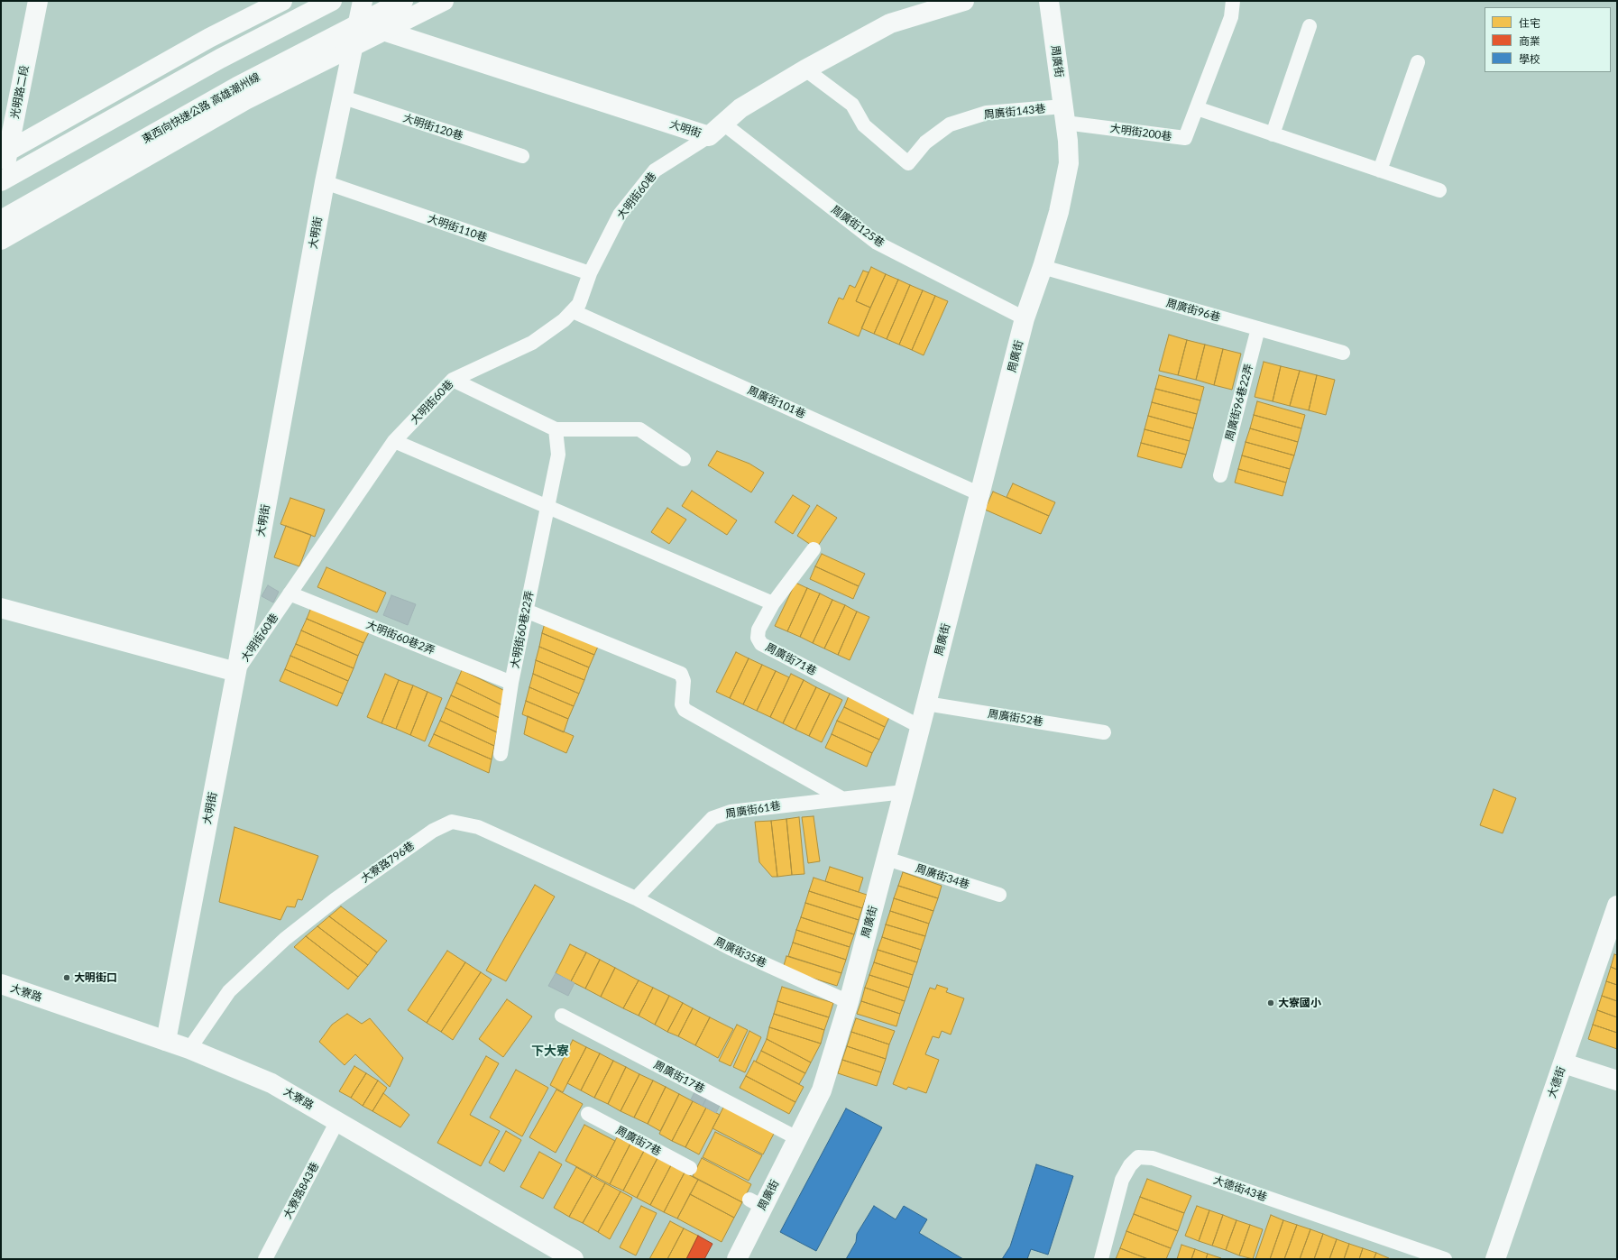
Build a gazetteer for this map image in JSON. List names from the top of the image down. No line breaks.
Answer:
{"streets":{"main road":["周廣街","光明路二段","東西向快速公路 高雄潮州線","大明街","大寮路","大德街"],"lane":["周廣街143巷","大明街120巷","大明街200巷","大明街60巷","周廣街125巷","大明街110巷","周廣街96巷","周廣街101巷","周廣街96巷22弄","大明街60巷22弄","大明街60巷2弄","周廣街71巷","周廣街52巷","周廣街61巷","大寮路796巷","周廣街34巷","周廣街35巷","周廣街17巷","周廣街7巷","大德街43巷","大寮路843巷"]},"crossings":[["周廣街","周廣街143巷"],["周廣街","大明街200巷"],["周廣街","周廣街125巷"],["周廣街","周廣街96巷"],["周廣街","周廣街101巷"],["周廣街","周廣街71巷"],["周廣街","周廣街52巷"],["周廣街","周廣街61巷"],["周廣街","周廣街34巷"],["周廣街","周廣街35巷"],["周廣街","周廣街17巷"],["周廣街143巷","大明街200巷"],["大明街120巷","大明街"],["大明街","大明街60巷"],["大明街","周廣街125巷"],["大明街","大明街110巷"],["大明街","大寮路"],["大明街60巷","周廣街125巷"],["大明街60巷","大明街110巷"],["大明街60巷","周廣街101巷"],["大明街60巷","大明街60巷2弄"],["周廣街96巷","周廣街96巷22弄"],["大明街60巷22弄","大明街60巷2弄"],["周廣街61巷","大寮路796巷"],["周廣街61巷","周廣街35巷"],["大寮路796巷","周廣街35巷"],["大寮路796巷","大寮路"],["大寮路","大寮路843巷"]],"districts":["下大寮"],"places":["大明街口","大寮國小"],"legend":["住宅","商業","學校"]}
